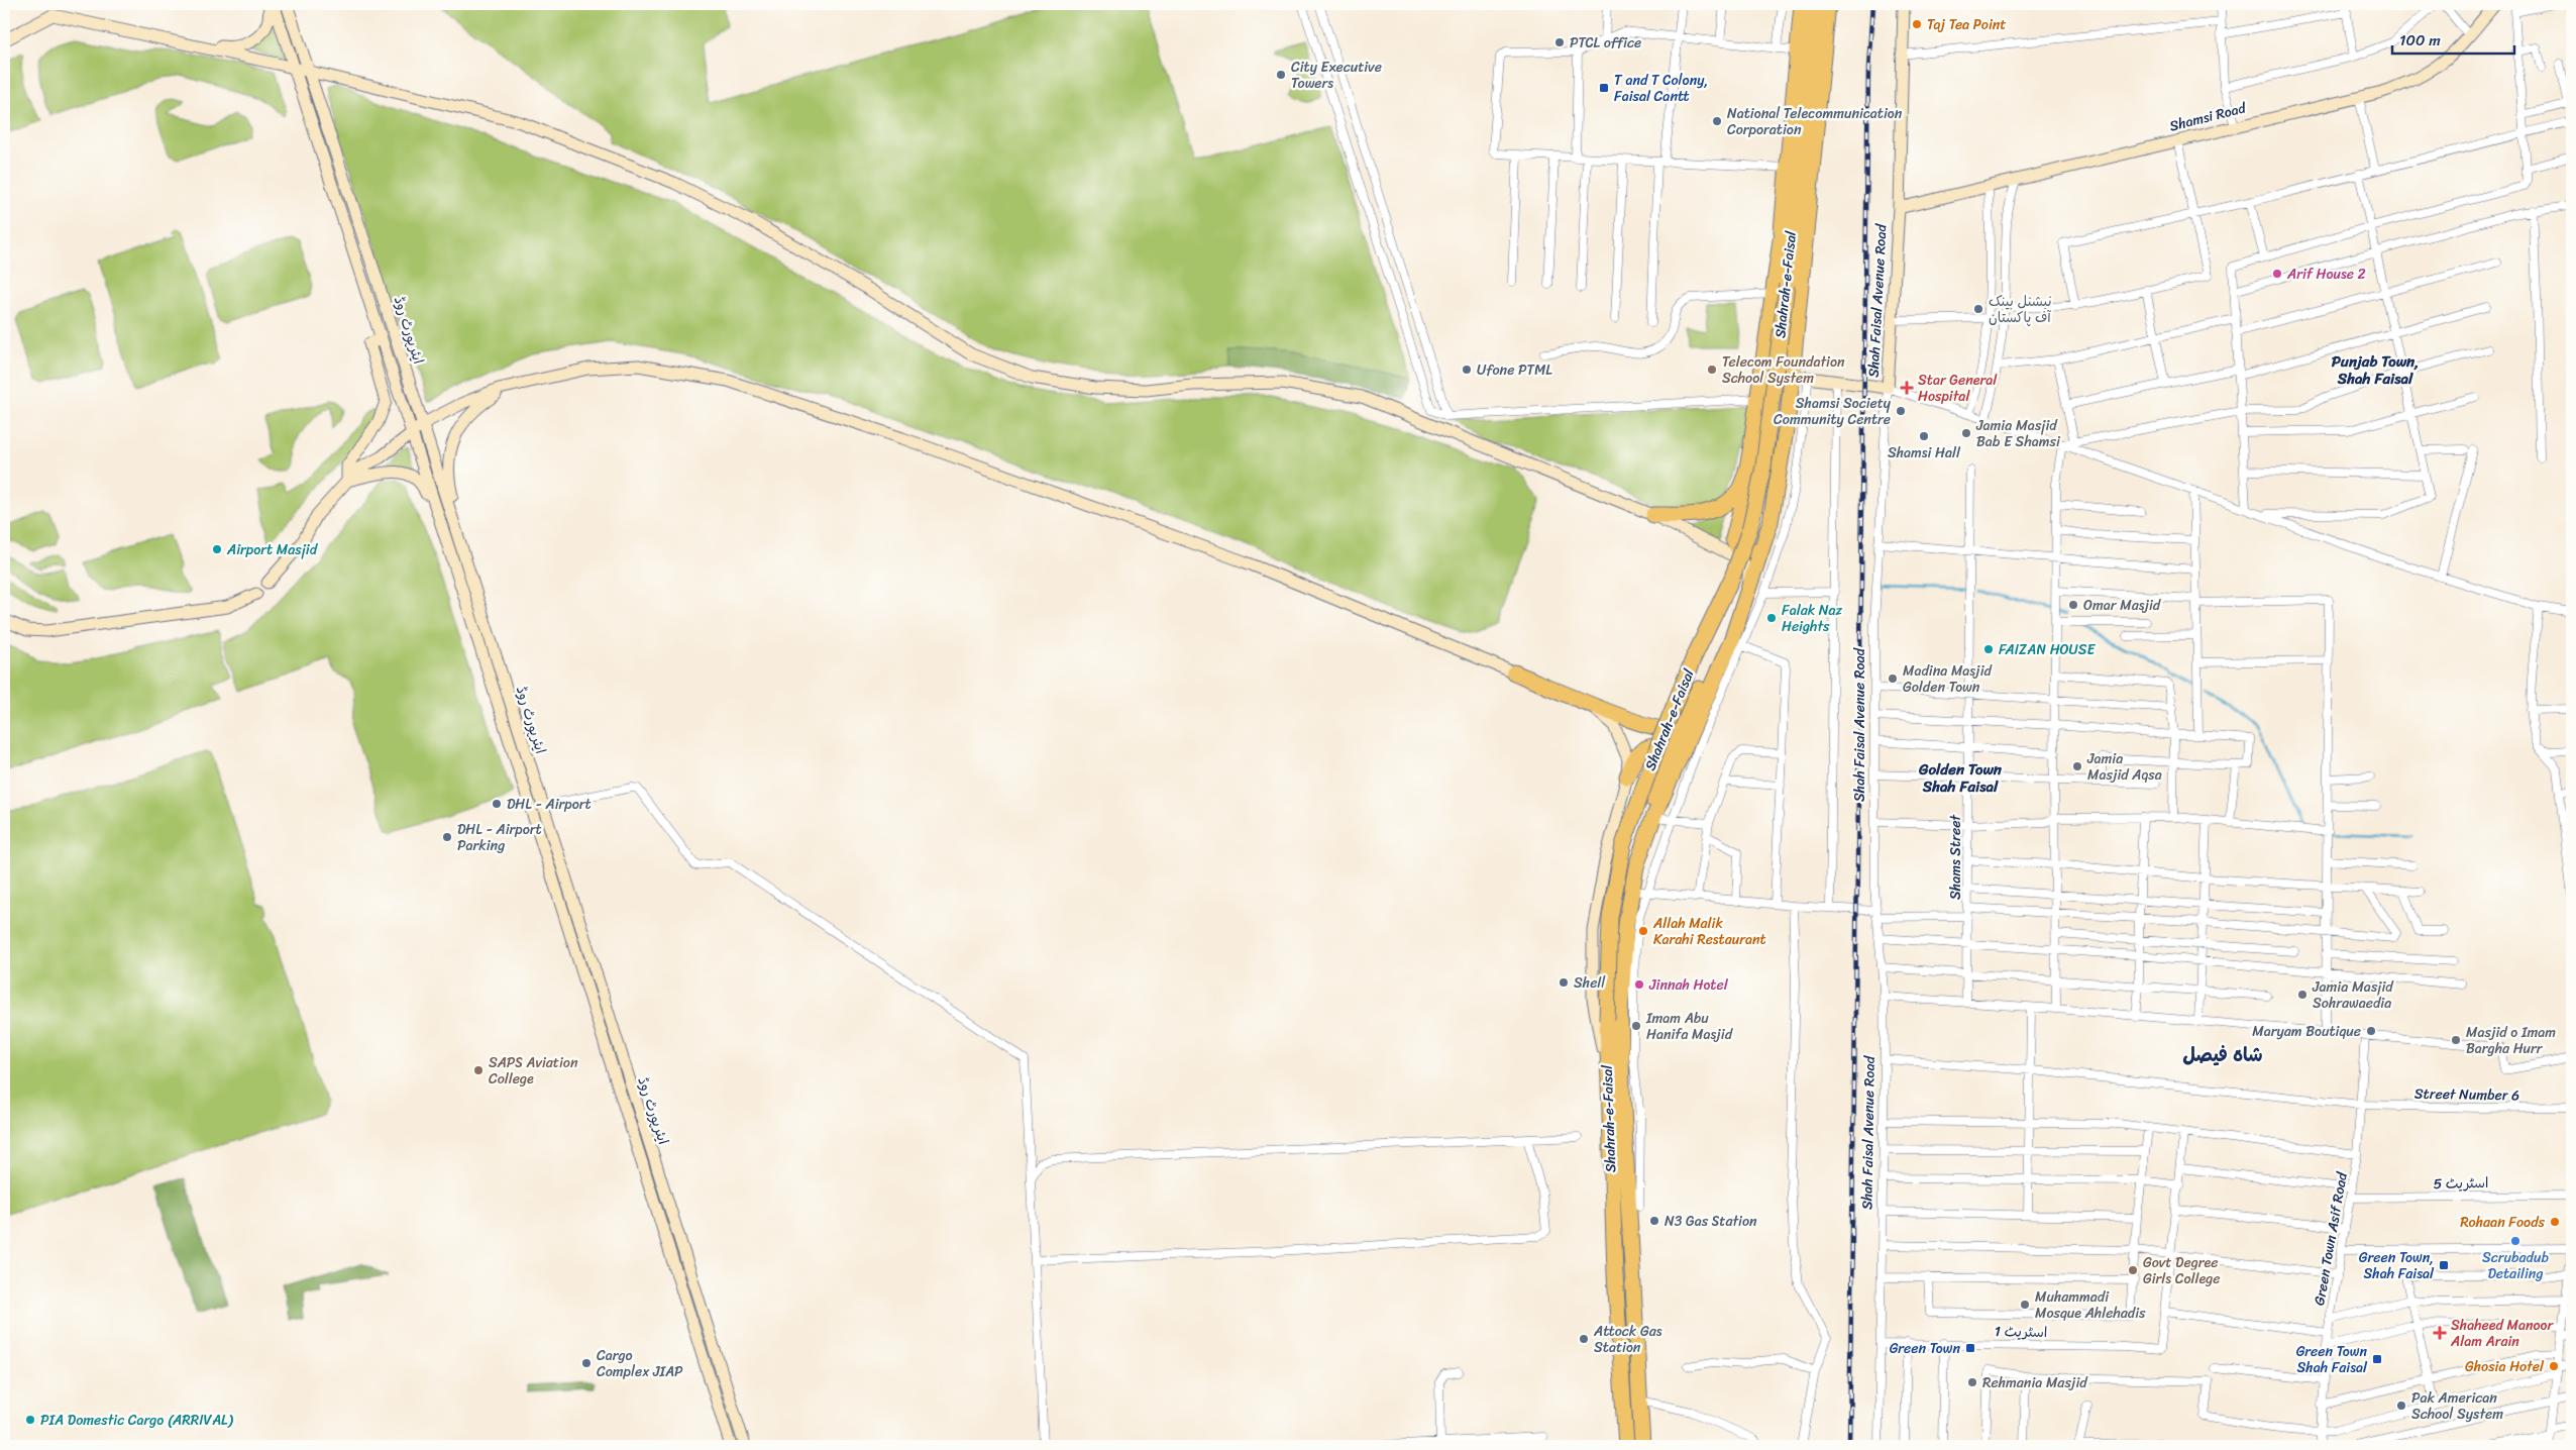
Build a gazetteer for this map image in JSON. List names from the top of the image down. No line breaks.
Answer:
{"streets":{"highway":["Shahrah-e-Faisal"],"main road":["Shamsi Road","Shah Faisal Avenue Road","ایئرپورٹ روڈ"],"street":["Shams Street","Street Number 6","اسٹریٹ 5","Green Town Asif Road","اسٹریٹ 1"]},"crossings":[["Shamsi Road","Shah Faisal Avenue Road"],["Shah Faisal Avenue Road","Street Number 6"],["Shah Faisal Avenue Road","اسٹریٹ 1"],["Street Number 6","Green Town Asif Road"],["اسٹریٹ 5","Green Town Asif Road"]],"districts":["Punjab Town, Shah Faisal","Golden Town Shah Faisal","شاہ فیصل"],"places":{"other":["Taj Tea Point","PTCL office","City Executive Towers","National Telecommunication Corporation","Arif House 2","نیشنل بینک آف پاکستان","Ufone PTML","Telecom Foundation School System","Shamsi Society Community Centre","Jamia Masjid Bab E Shamsi","Shamsi Hall","Airport Masjid","Omar Masjid","Falak Naz Heights","FAIZAN HOUSE","Madina Masjid Golden Town","Jamia Masjid Aqsa","DHL - Airport","DHL - Airport Parking","Allah Malik Karahi Restaurant","Shell","Jinnah Hotel","Jamia Masjid Sohrawaedia","Imam Abu Hanifa Masjid","Maryam Boutique","Masjid o Imam Bargha Hurr","SAPS Aviation College","N3 Gas Station","Rohaan Foods","Scrubadub Detailing","Govt Degree Girls College","Muhammadi Mosque Ahlehadis","Attock Gas Station","Cargo Complex JIAP","Ghosia Hotel","Rehmania Masjid","Pak American School System","PIA Domestic Cargo (ARRIVAL)"],"transit":["T and T Colony, Faisal Cantt","Green Town, Shah Faisal","Green Town","Green Town Shah Faisal"],"health":["Star General Hospital","Shaheed Manoor Alam Arain"]},"scale_bar":"100 m"}
